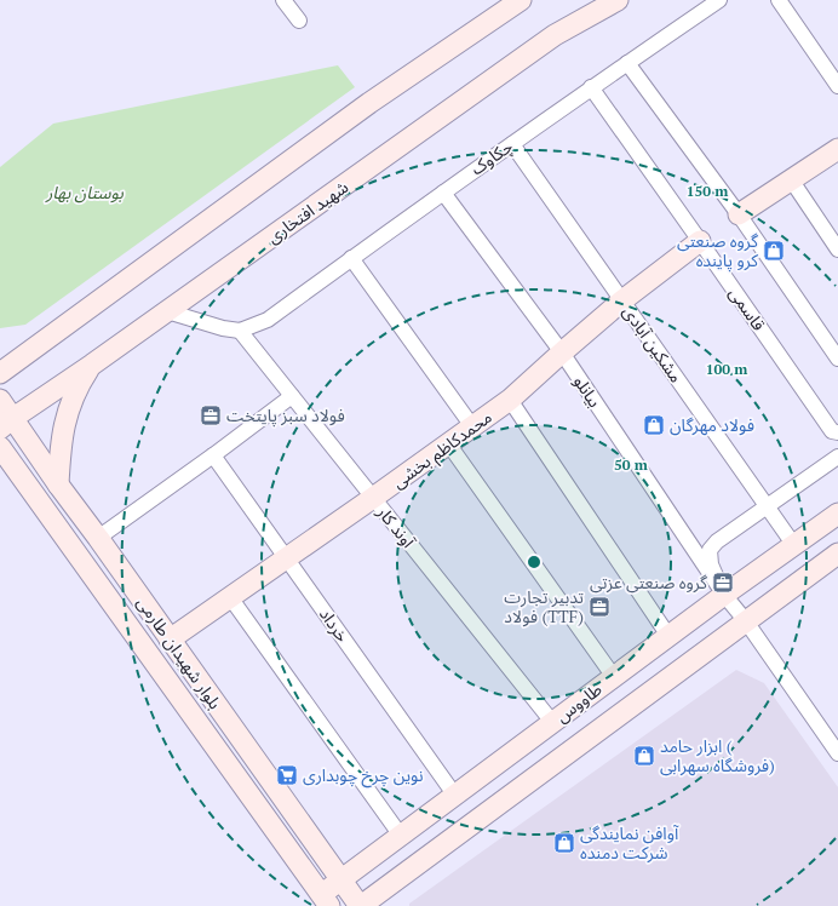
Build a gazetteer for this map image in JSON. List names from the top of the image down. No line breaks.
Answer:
{"streets":{"main road":["شهید افتخاری","محمدکاظم بخشی","بلوار شهیدان طارمی","طاووس"],"street":["چکاوک","قاسمی","مشکین آبادی","بیانلو","آوند کار","خرداد"]},"crossings":[["چکاوک","قاسمی"],["چکاوک","مشکین آبادی"],["چکاوک","بیانلو"],["چکاوک","آوند کار"],["شهید افتخاری","بلوار شهیدان طارمی"],["قاسمی","محمدکاظم بخشی"],["مشکین آبادی","محمدکاظم بخشی"],["مشکین آبادی","طاووس"],["بیانلو","محمدکاظم بخشی"],["بیانلو","طاووس"],["محمدکاظم بخشی","آوند کار"],["محمدکاظم بخشی","خرداد"],["محمدکاظم بخشی","بلوار شهیدان طارمی"],["آوند کار","طاووس"],["خرداد","طاووس"],["بلوار شهیدان طارمی","طاووس"]],"parks":["بوستان بهار"],"places":{"shop":["گروه صنعتی کرو پاینده","فولاد مهرگان","ابزار حامد ( فروشگاه سهرابی)","آوافن نمایندگی شرکت دمنده"],"office":["فولاد سبز پایتخت","گروه صنعتی عزتی","تدبیر تجارت فولاد (TTF)"],"supermarket":["نوین چرخ چوبداری"]},"rings":["150 m","100 m","50 m"]}
